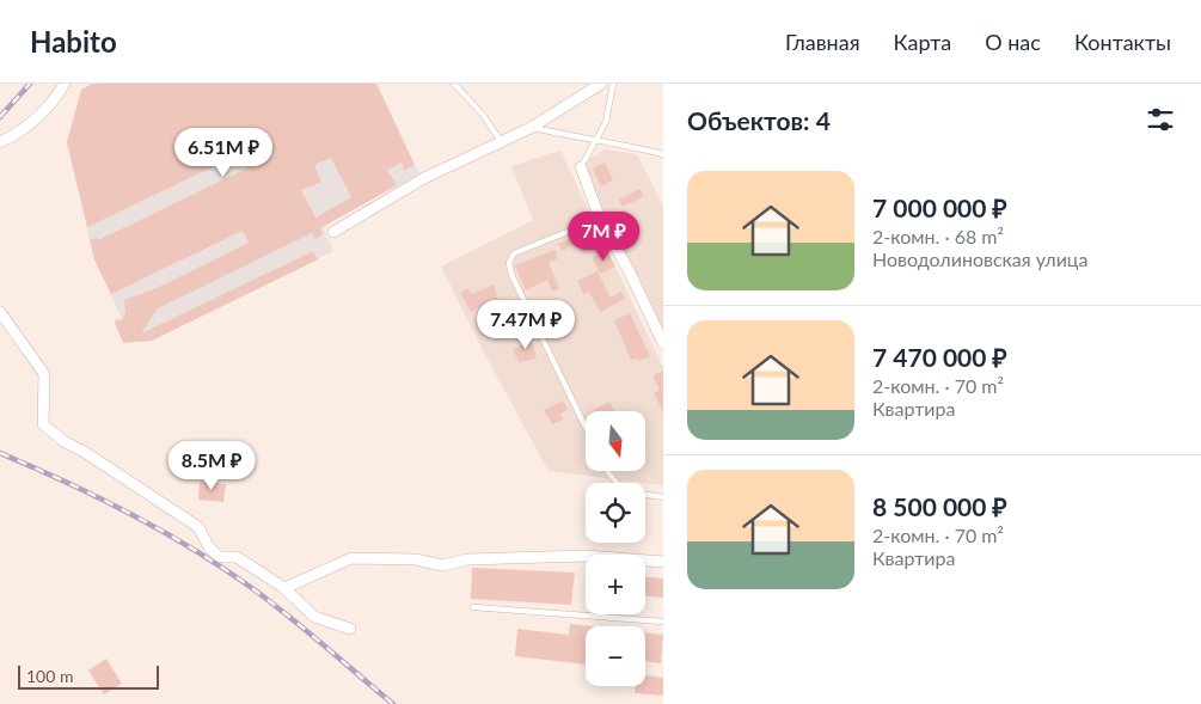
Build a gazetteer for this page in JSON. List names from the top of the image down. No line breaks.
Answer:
{"scale_bar":"100 m","north":"bottom","page":{"header":"Habito","nav":["Главная","Карта","О нас","Контакты"],"heading":"Объектов: 4","price":["6.51M ₽","7M ₽","7.47M ₽","8.5M ₽"],"list":[{"name":"7 000 000 ₽","note":"2-комн. · 68 m² · Новодолиновская улица"},{"name":"7 470 000 ₽","note":"2-комн. · 70 m² · Квартира"},{"name":"8 500 000 ₽","note":"2-комн. · 70 m² · Квартира"}],"map_buttons":["+","−"],"scale":"100 m"}}
